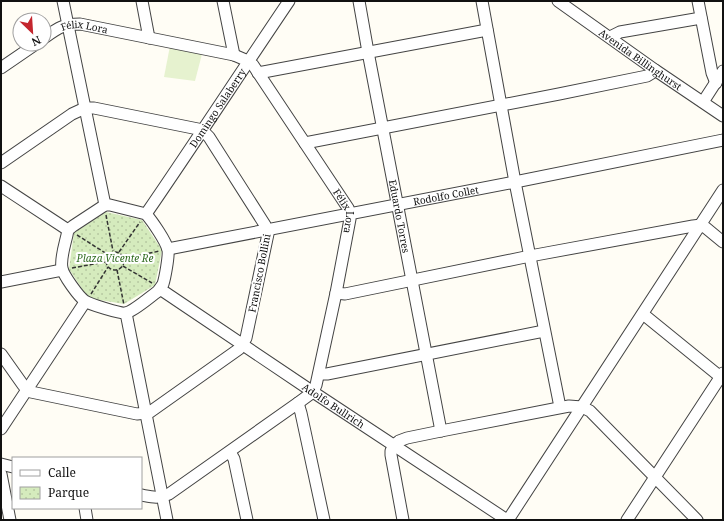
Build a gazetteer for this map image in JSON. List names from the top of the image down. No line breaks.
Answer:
{"streets":{"street":["Félix Lora","Avenida Billinghurst","Domingo Salaberry","Rodolfo Collet","Eduardo Torres","Francisco Bollini","Adolfo Bullrich"]},"crossings":[["Félix Lora","Domingo Salaberry"],["Félix Lora","Rodolfo Collet"],["Félix Lora","Adolfo Bullrich"],["Domingo Salaberry","Francisco Bollini"],["Rodolfo Collet","Eduardo Torres"],["Rodolfo Collet","Francisco Bollini"],["Francisco Bollini","Adolfo Bullrich"]],"parks":["Plaza Vicente Re"],"legend":["Calle","Parque"],"north":"bottom right"}
